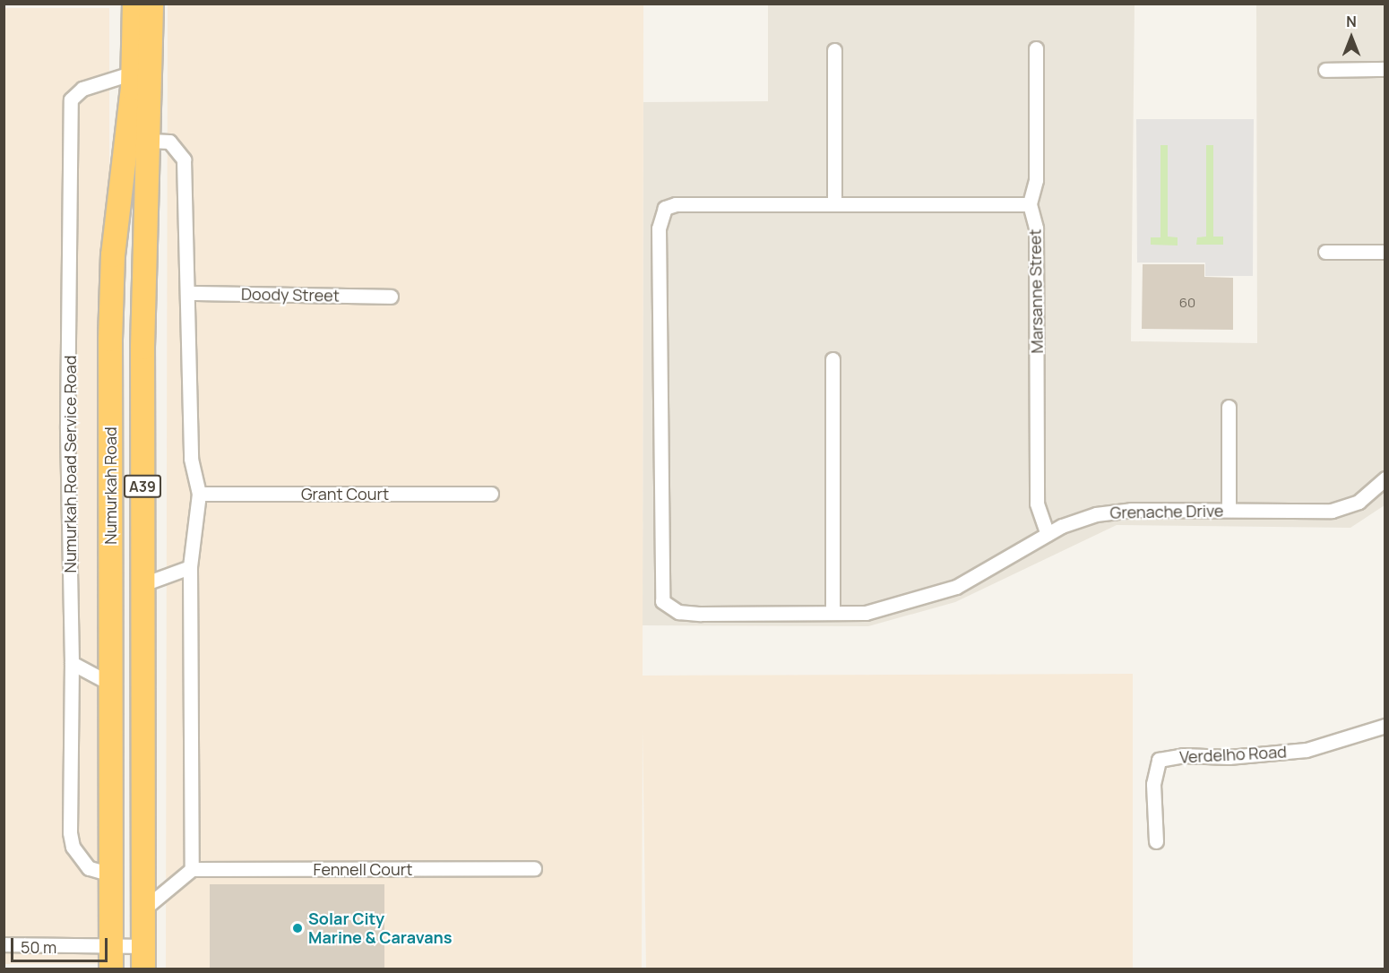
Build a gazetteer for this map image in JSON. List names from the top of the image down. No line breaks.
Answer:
{"streets":{"highway":["Numurkah Road","A39"],"street":["Marsanne Street","Doody Street","Numurkah Road Service Road","Grant Court","Grenache Drive","Verdelho Road","Fennell Court"]},"crossings":[["Marsanne Street","Grenache Drive"],["Numurkah Road Service Road","Numurkah Road"]],"places":["Solar City Marine & Caravans"],"house_numbers":["60"],"scale_bar":"50 m","north":"top"}
